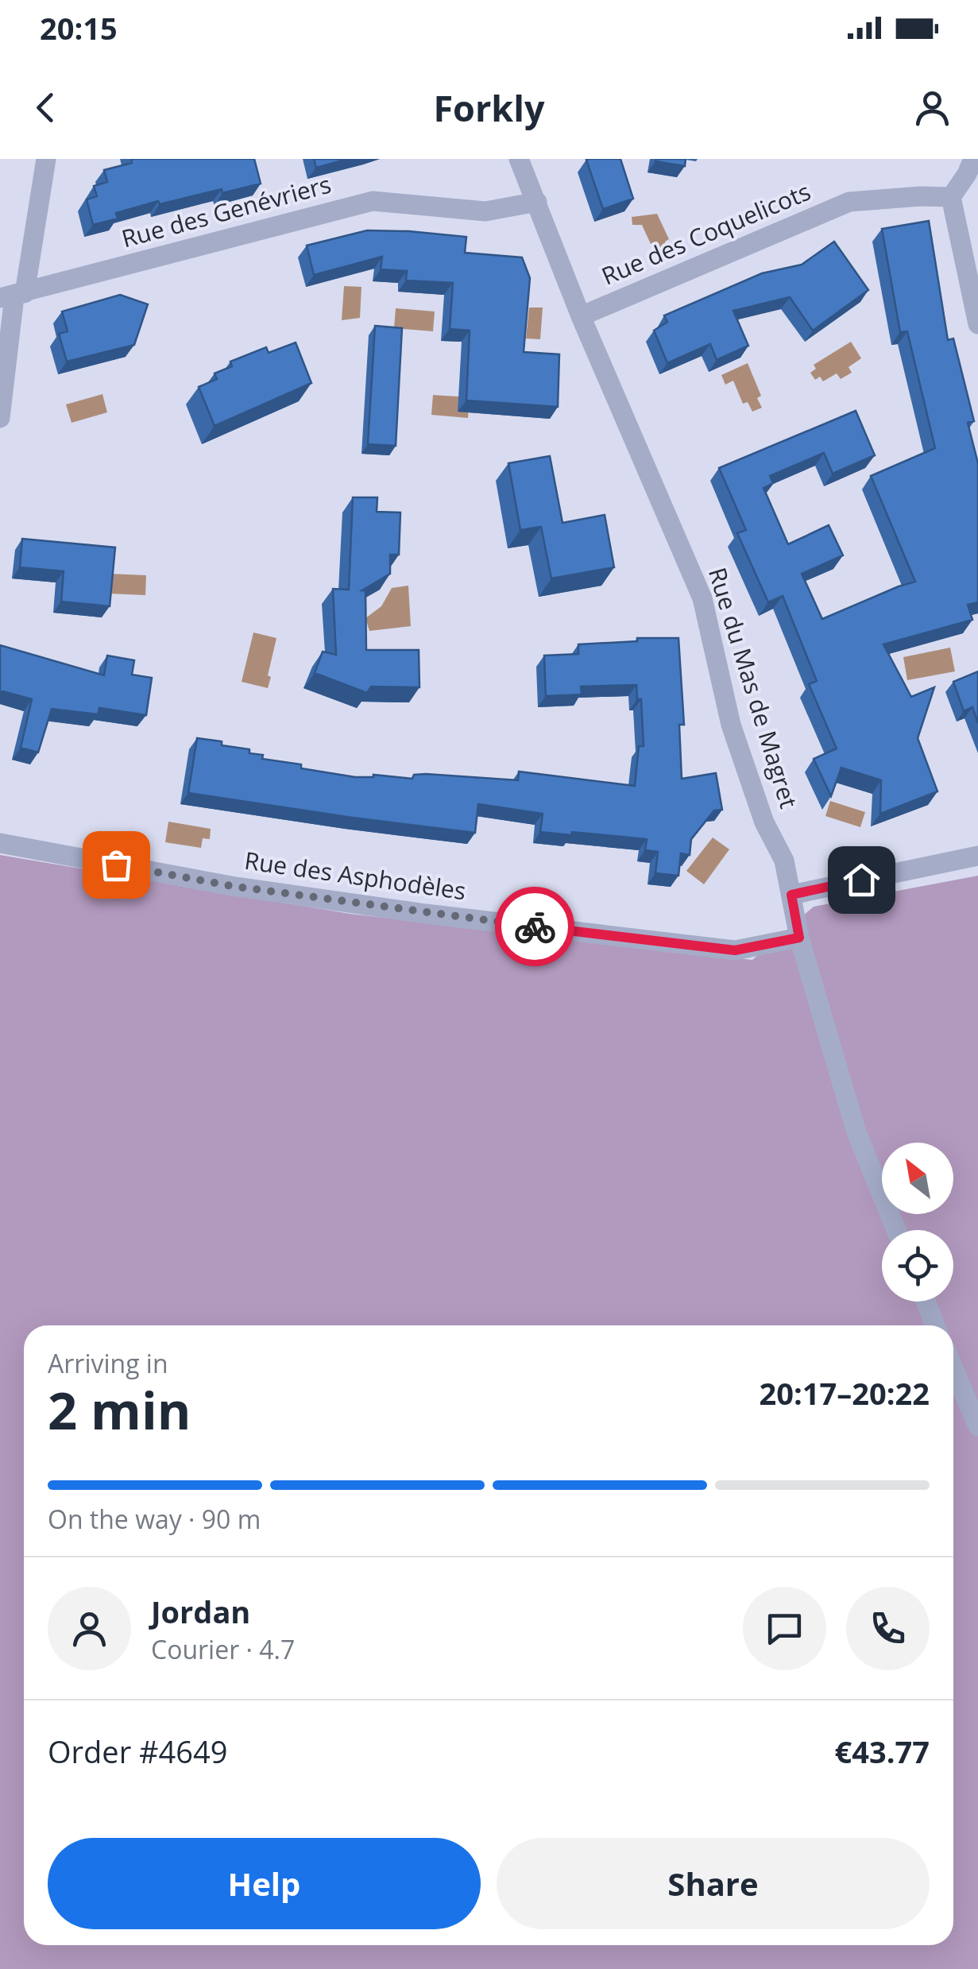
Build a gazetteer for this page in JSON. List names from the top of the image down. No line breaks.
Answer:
{"streets":{"street":["Rue des Genévriers","Rue des Coquelicots","Rue du Mas de Magret","Rue des Asphodèles"]},"crossings":[["Rue des Genévriers","Rue du Mas de Magret"],["Rue des Coquelicots","Rue du Mas de Magret"],["Rue du Mas de Magret","Rue des Asphodèles"]],"north":"top left","page":{"status":"20:15","header":"Forkly","heading":["2 min","Arriving in","20:17–20:22"],"panel":["Jordan","Courier · 4.7","Order #4649","€43.77"],"bar":"On the way · 90 m","buttons":["Help","Share"]}}
